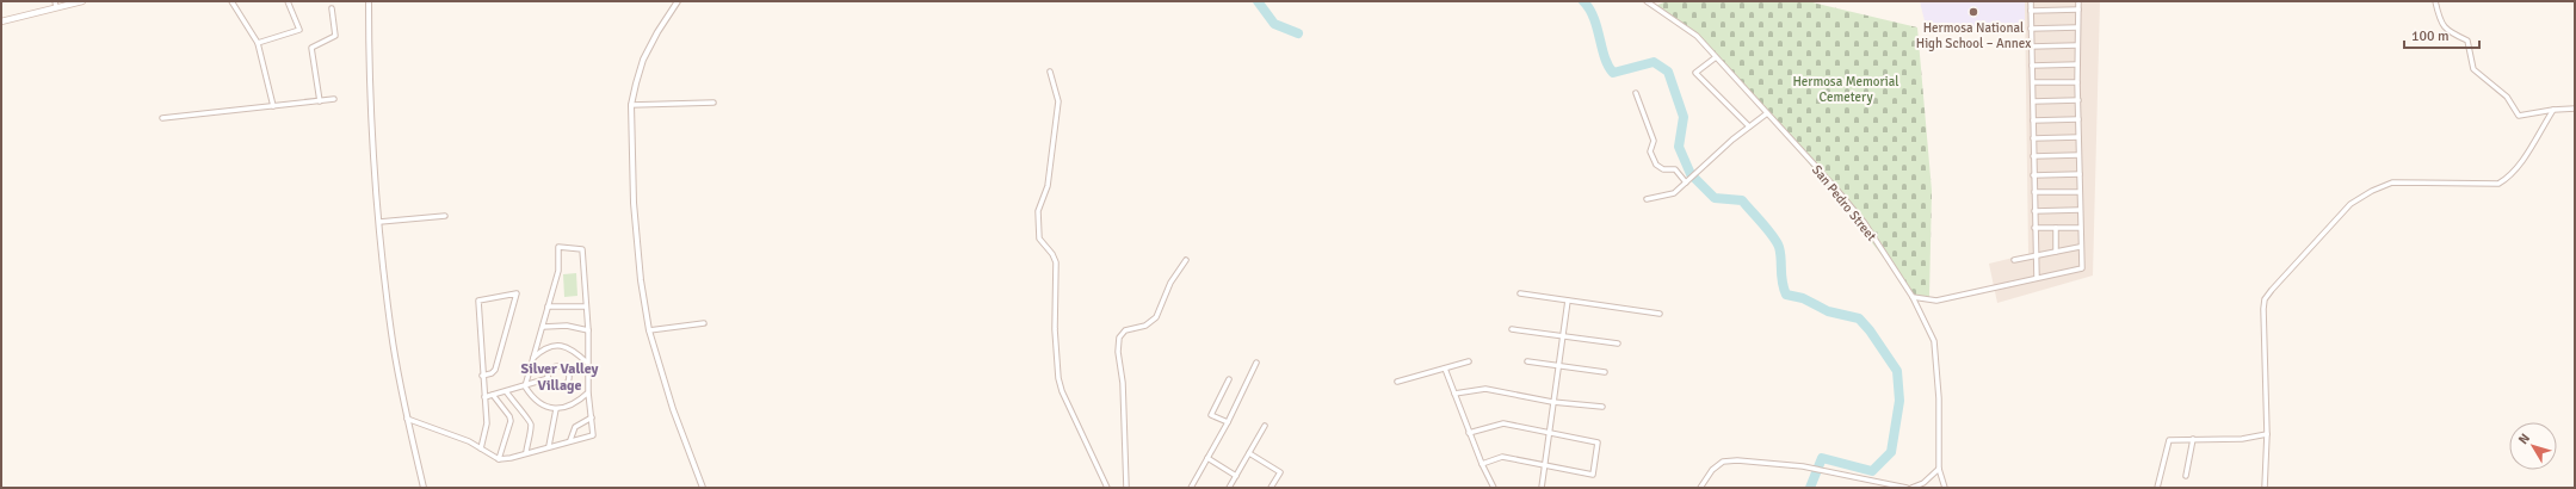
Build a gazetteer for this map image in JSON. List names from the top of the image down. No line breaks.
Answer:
{"streets":{"street":["San Pedro Street"]},"districts":["Silver Valley Village"],"parks":["Hermosa Memorial Cemetery"],"places":["Hermosa National High School – Annex"],"scale_bar":"100 m","north":"top left"}
